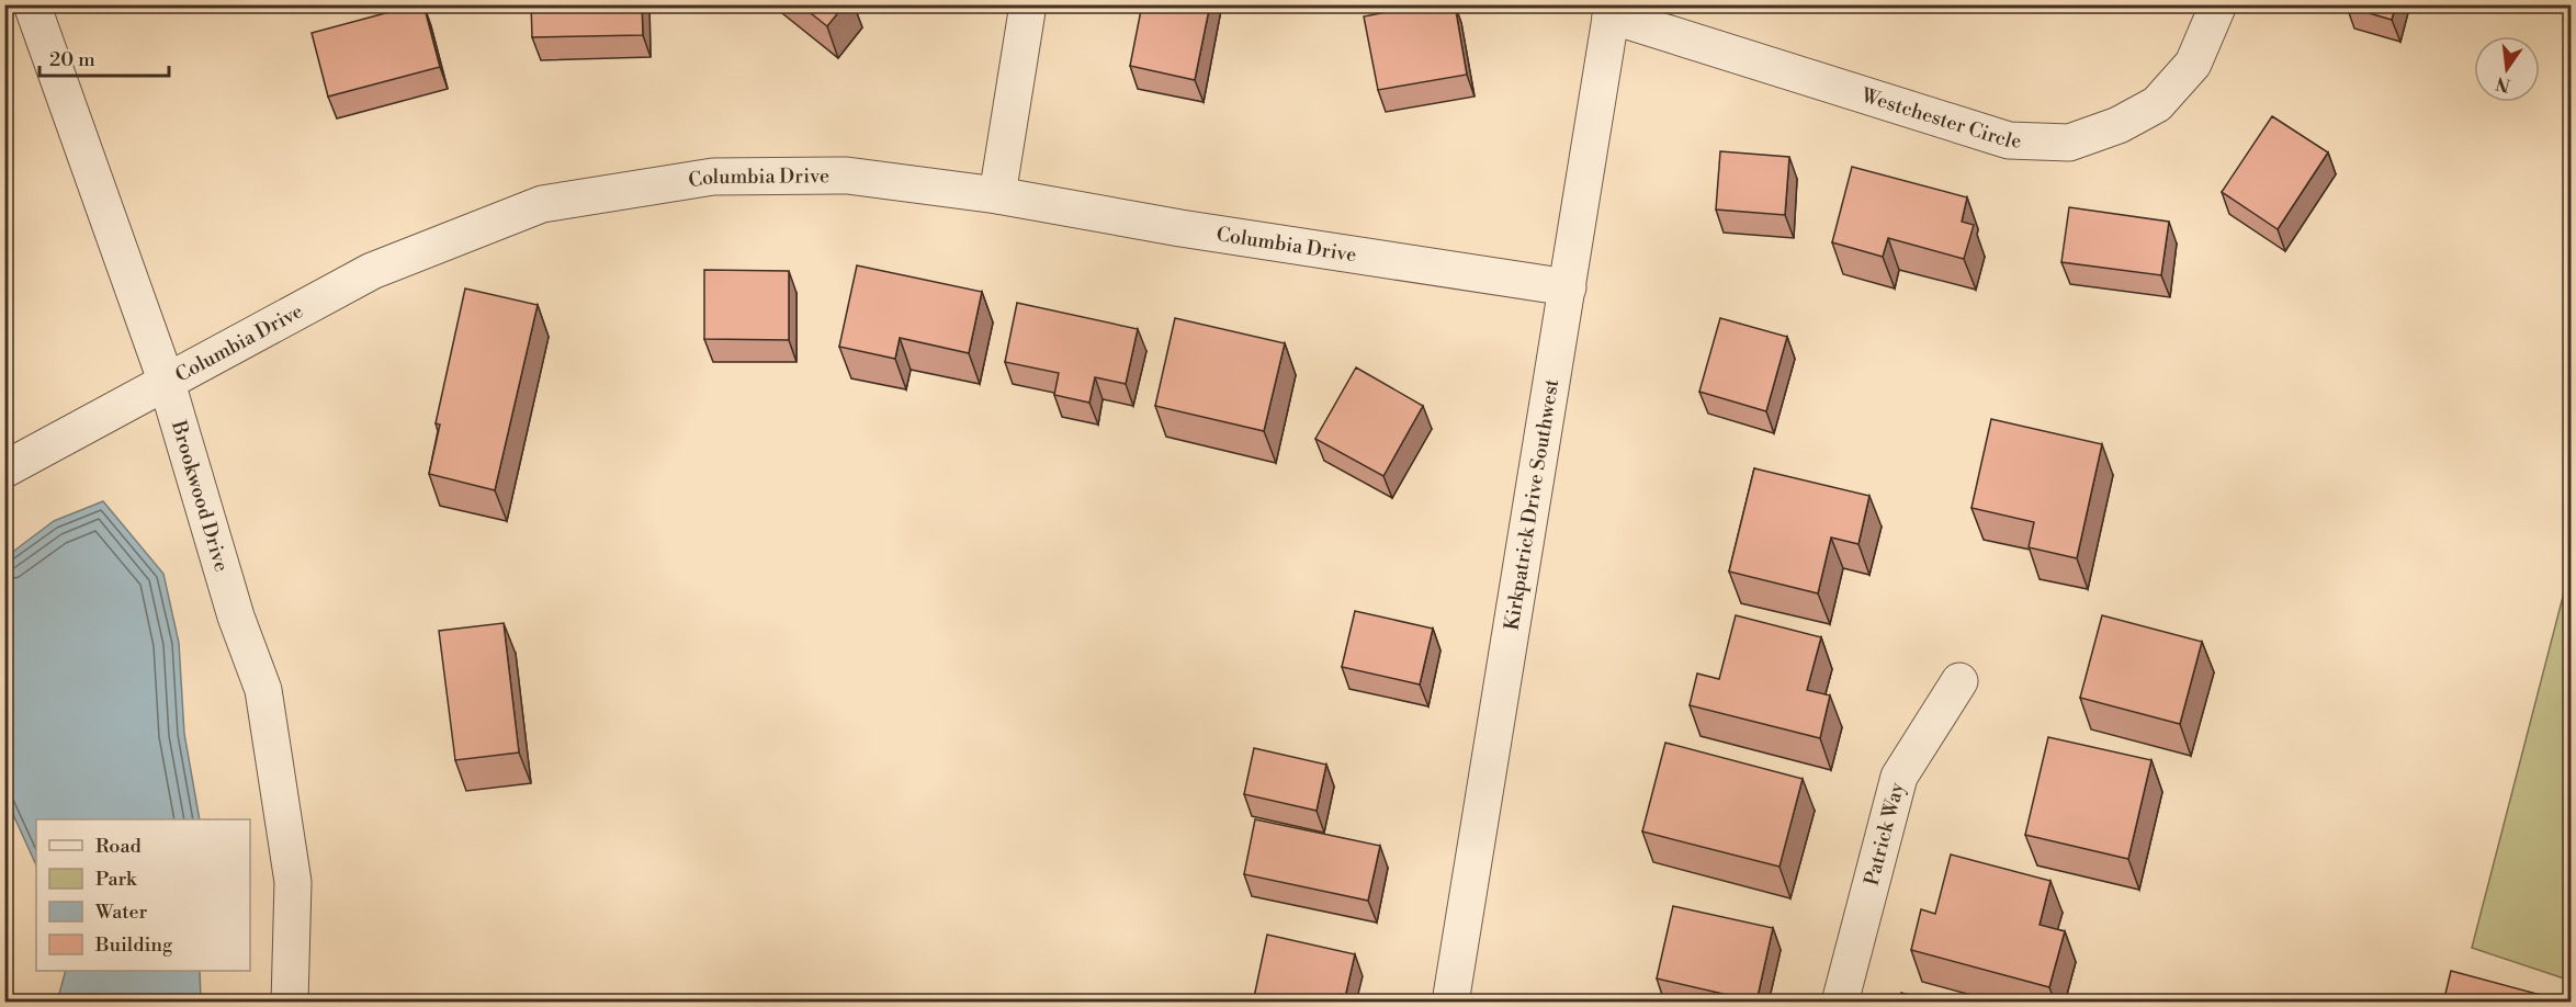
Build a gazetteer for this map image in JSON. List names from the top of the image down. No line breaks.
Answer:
{"streets":{"street":["Westchester Circle","Columbia Drive","Brookwood Drive","Kirkpatrick Drive Southwest","Patrick Way"]},"crossings":[["Westchester Circle","Kirkpatrick Drive Southwest"],["Columbia Drive","Brookwood Drive"],["Columbia Drive","Kirkpatrick Drive Southwest"]],"legend":["Road","Park","Water","Building"],"scale_bar":"20 m","north":"bottom"}
